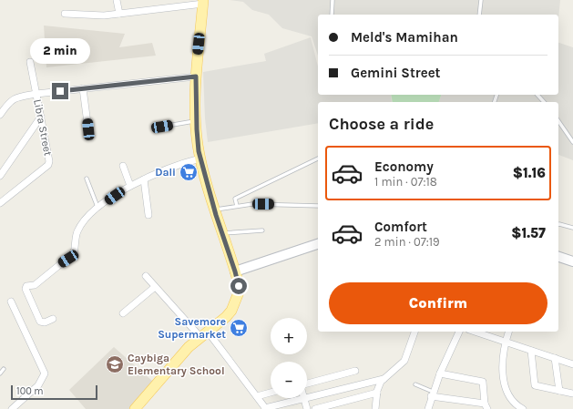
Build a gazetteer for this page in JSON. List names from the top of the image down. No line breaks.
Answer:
{"streets":{"street":["Libra Street"]},"places":{"supermarket":["Dali","Savemore Supermarket"],"school or university":["Caybiga Elementary School"]},"scale_bar":"100 m","page":{"banner":["Meld's Mamihan","Gemini Street"],"bubble":"2 min","heading":"Choose a ride","list":[{"name":"Economy","note":"1 min · 07:18","value":"$1.16"},{"name":"Comfort","note":"2 min · 07:19","value":"$1.57"}],"buttons":"Confirm","map_buttons":["+","−"],"scale":"100 m"}}
